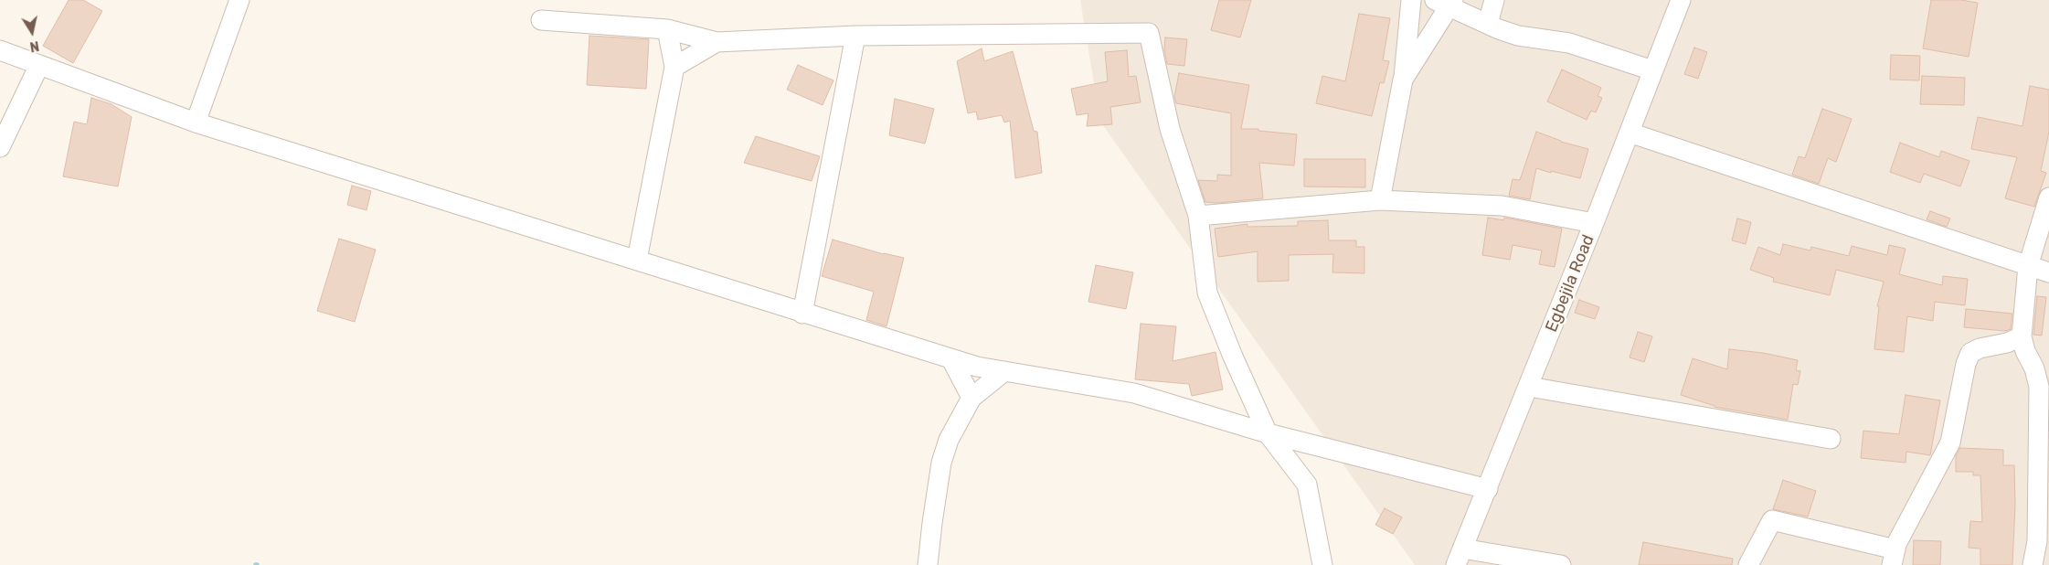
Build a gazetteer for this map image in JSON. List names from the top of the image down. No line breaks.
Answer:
{"streets":{"street":["Egbejila Road"]},"north":"bottom"}
